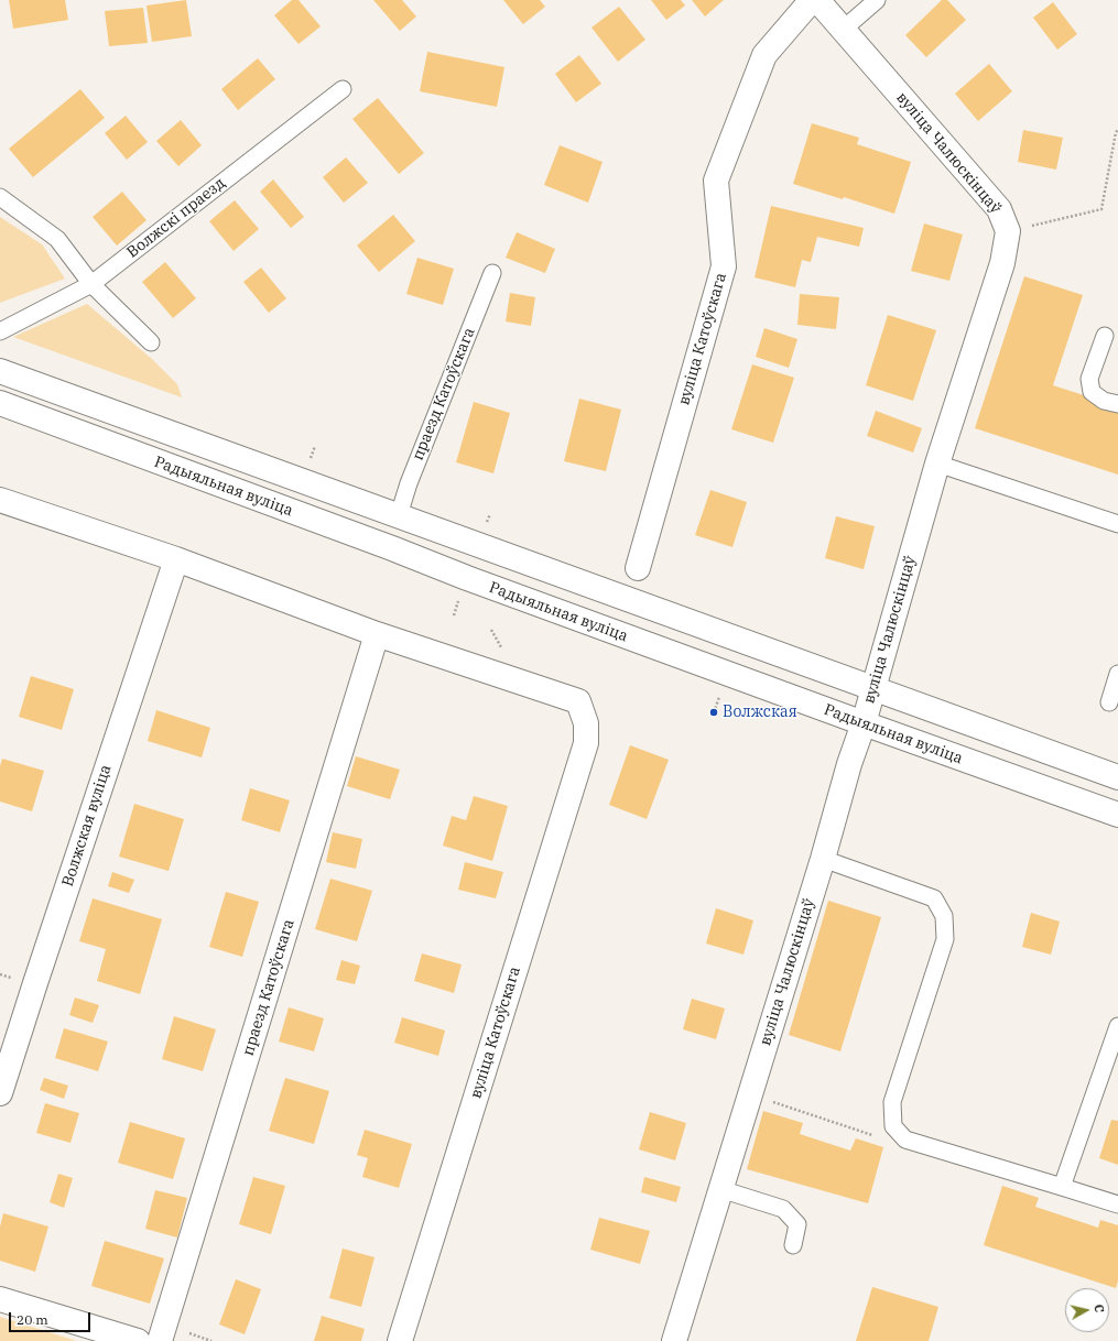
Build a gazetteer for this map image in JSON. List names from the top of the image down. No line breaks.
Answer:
{"streets":{"street":["вуліца Чалюскінцаў","вуліца Катоўскага","праезд Катоўскага","Радыяльная вуліца","Волжская вуліца"],"lane":["Волжскі праезд"]},"crossings":[["вуліца Чалюскінцаў","Радыяльная вуліца"],["вуліца Катоўскага","праезд Катоўскага"],["праезд Катоўскага","Радыяльная вуліца"]],"places":["Волжская"],"scale_bar":"20 m","north":"right"}
